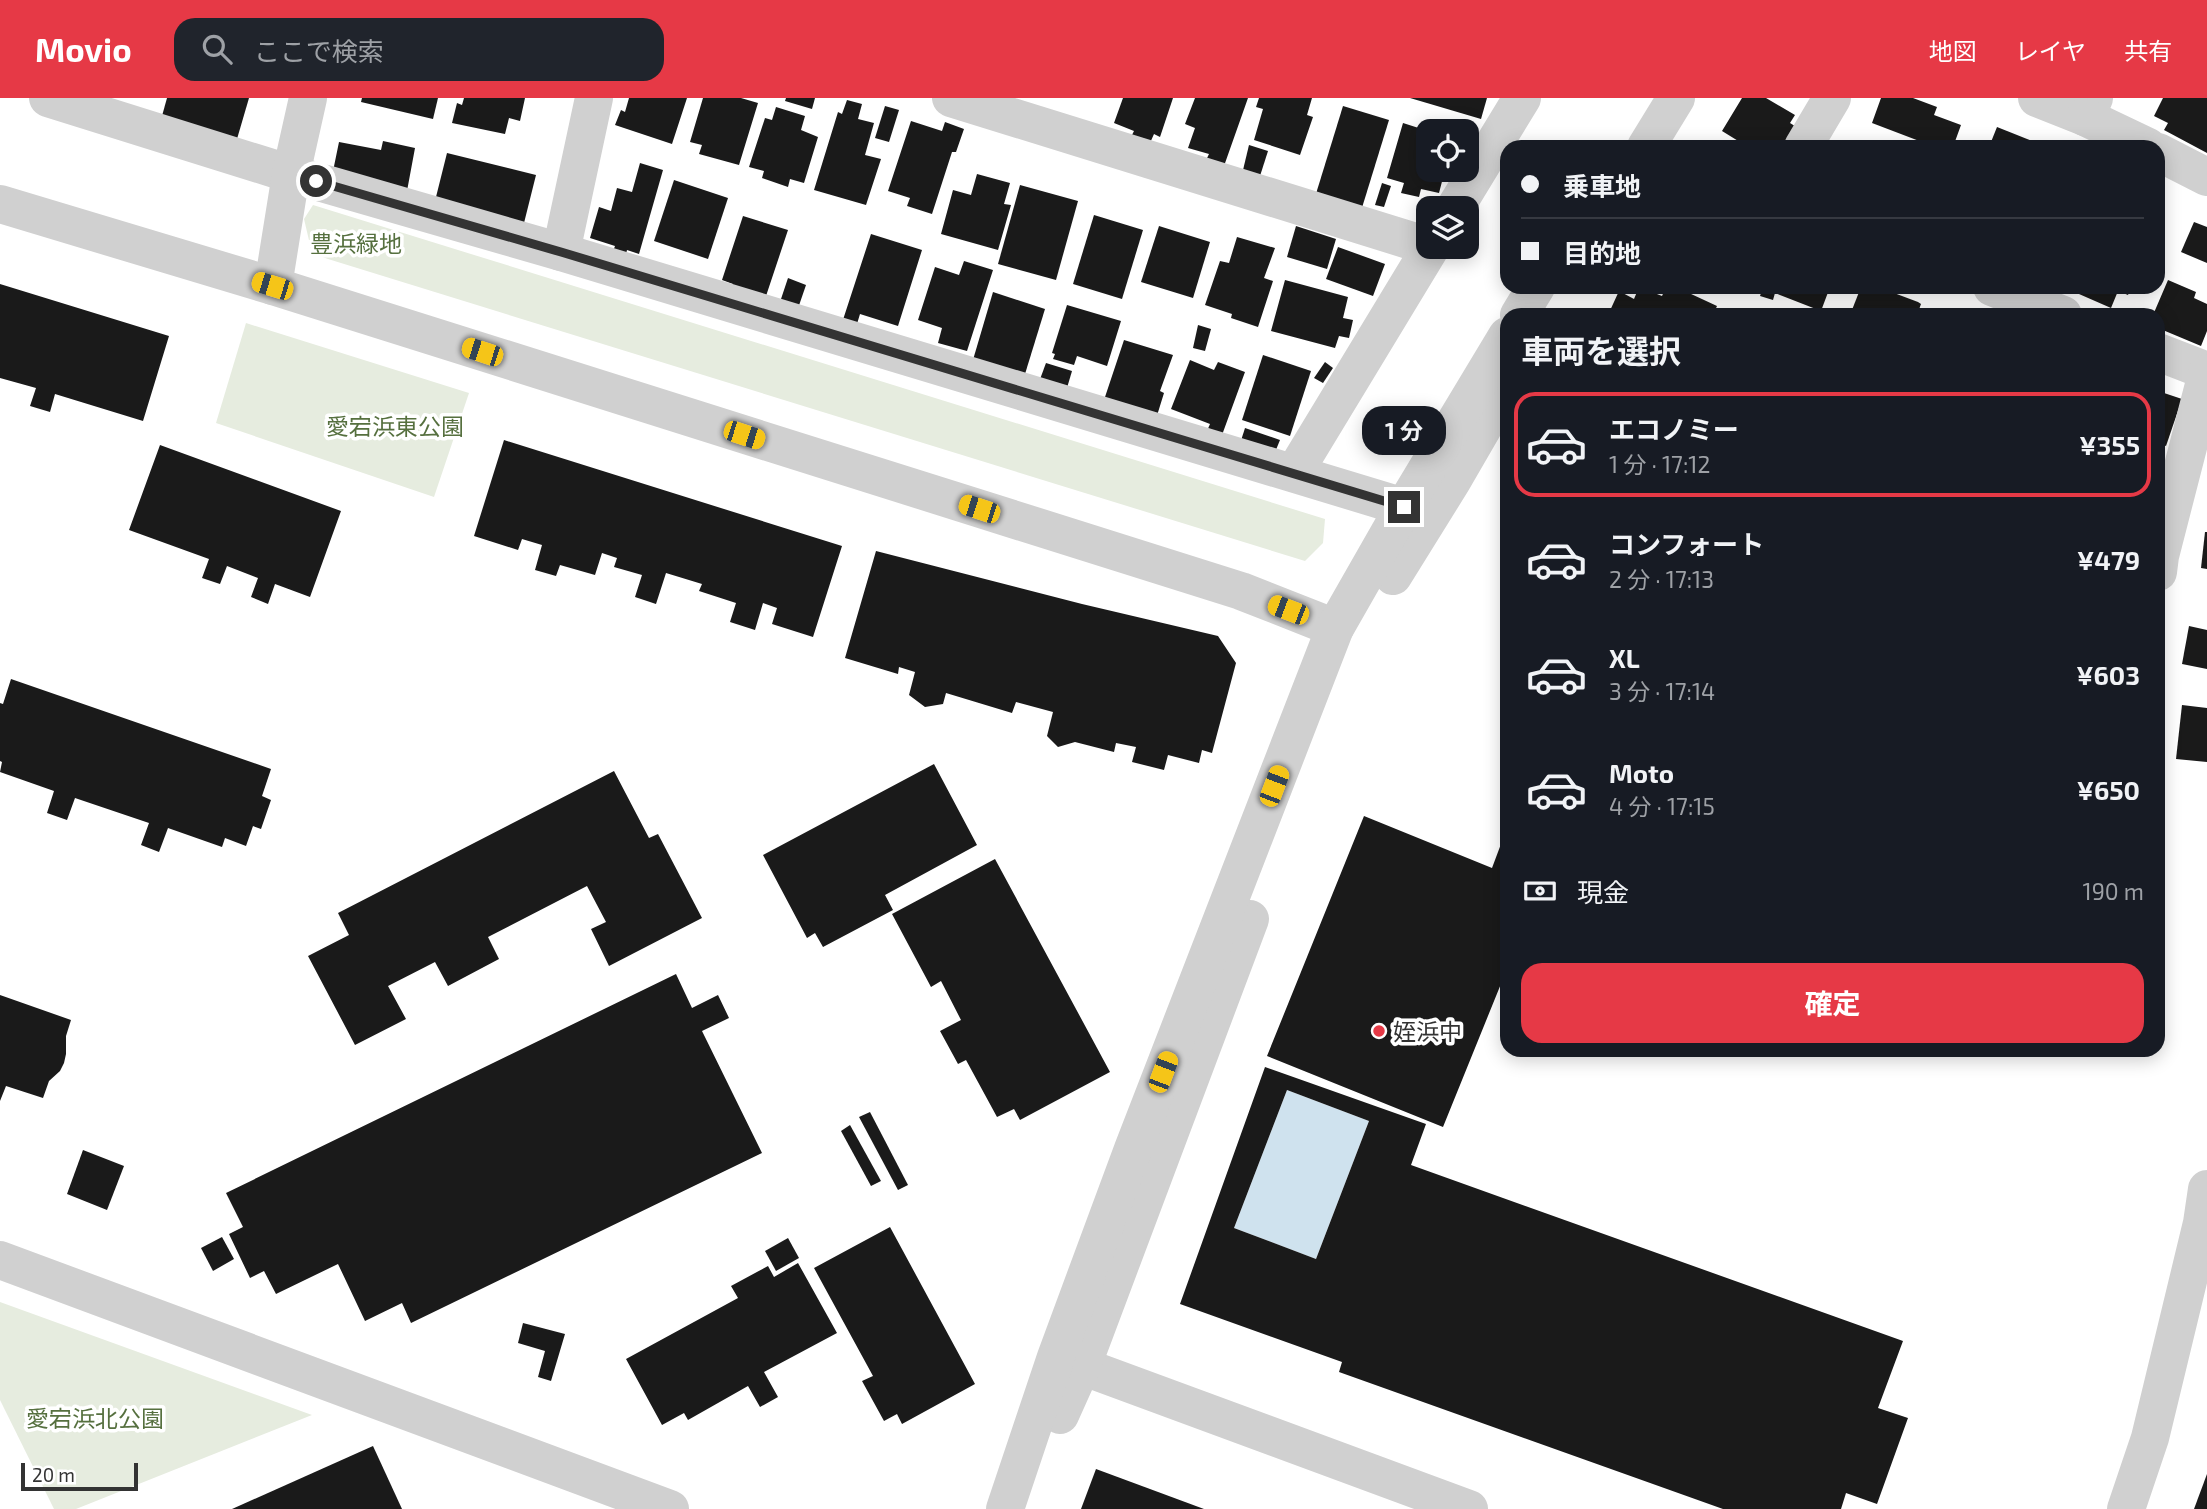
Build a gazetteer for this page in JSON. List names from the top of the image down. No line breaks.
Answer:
{"parks":["豊浜緑地","愛宕浜東公園","愛宕浜北公園"],"places":["姪浜中"],"scale_bar":"20 m","page":{"header":"Movio","search":"ここで検索","nav":["地図","レイヤ","共有"],"banner":["乗車地","目的地"],"heading":"車両を選択","list":[{"name":"エコノミー","note":"1 分 · 17:12","value":"¥355"},{"name":"コンフォート","note":"2 分 · 17:13","value":"¥479"},{"name":"XL","note":"3 分 · 17:14","value":"¥603"},{"name":"Moto","note":"4 分 · 17:15","value":"¥650"}],"bubble":"1 分","pay":["現金","190 m"],"buttons":"確定","scale":"20 m"}}
